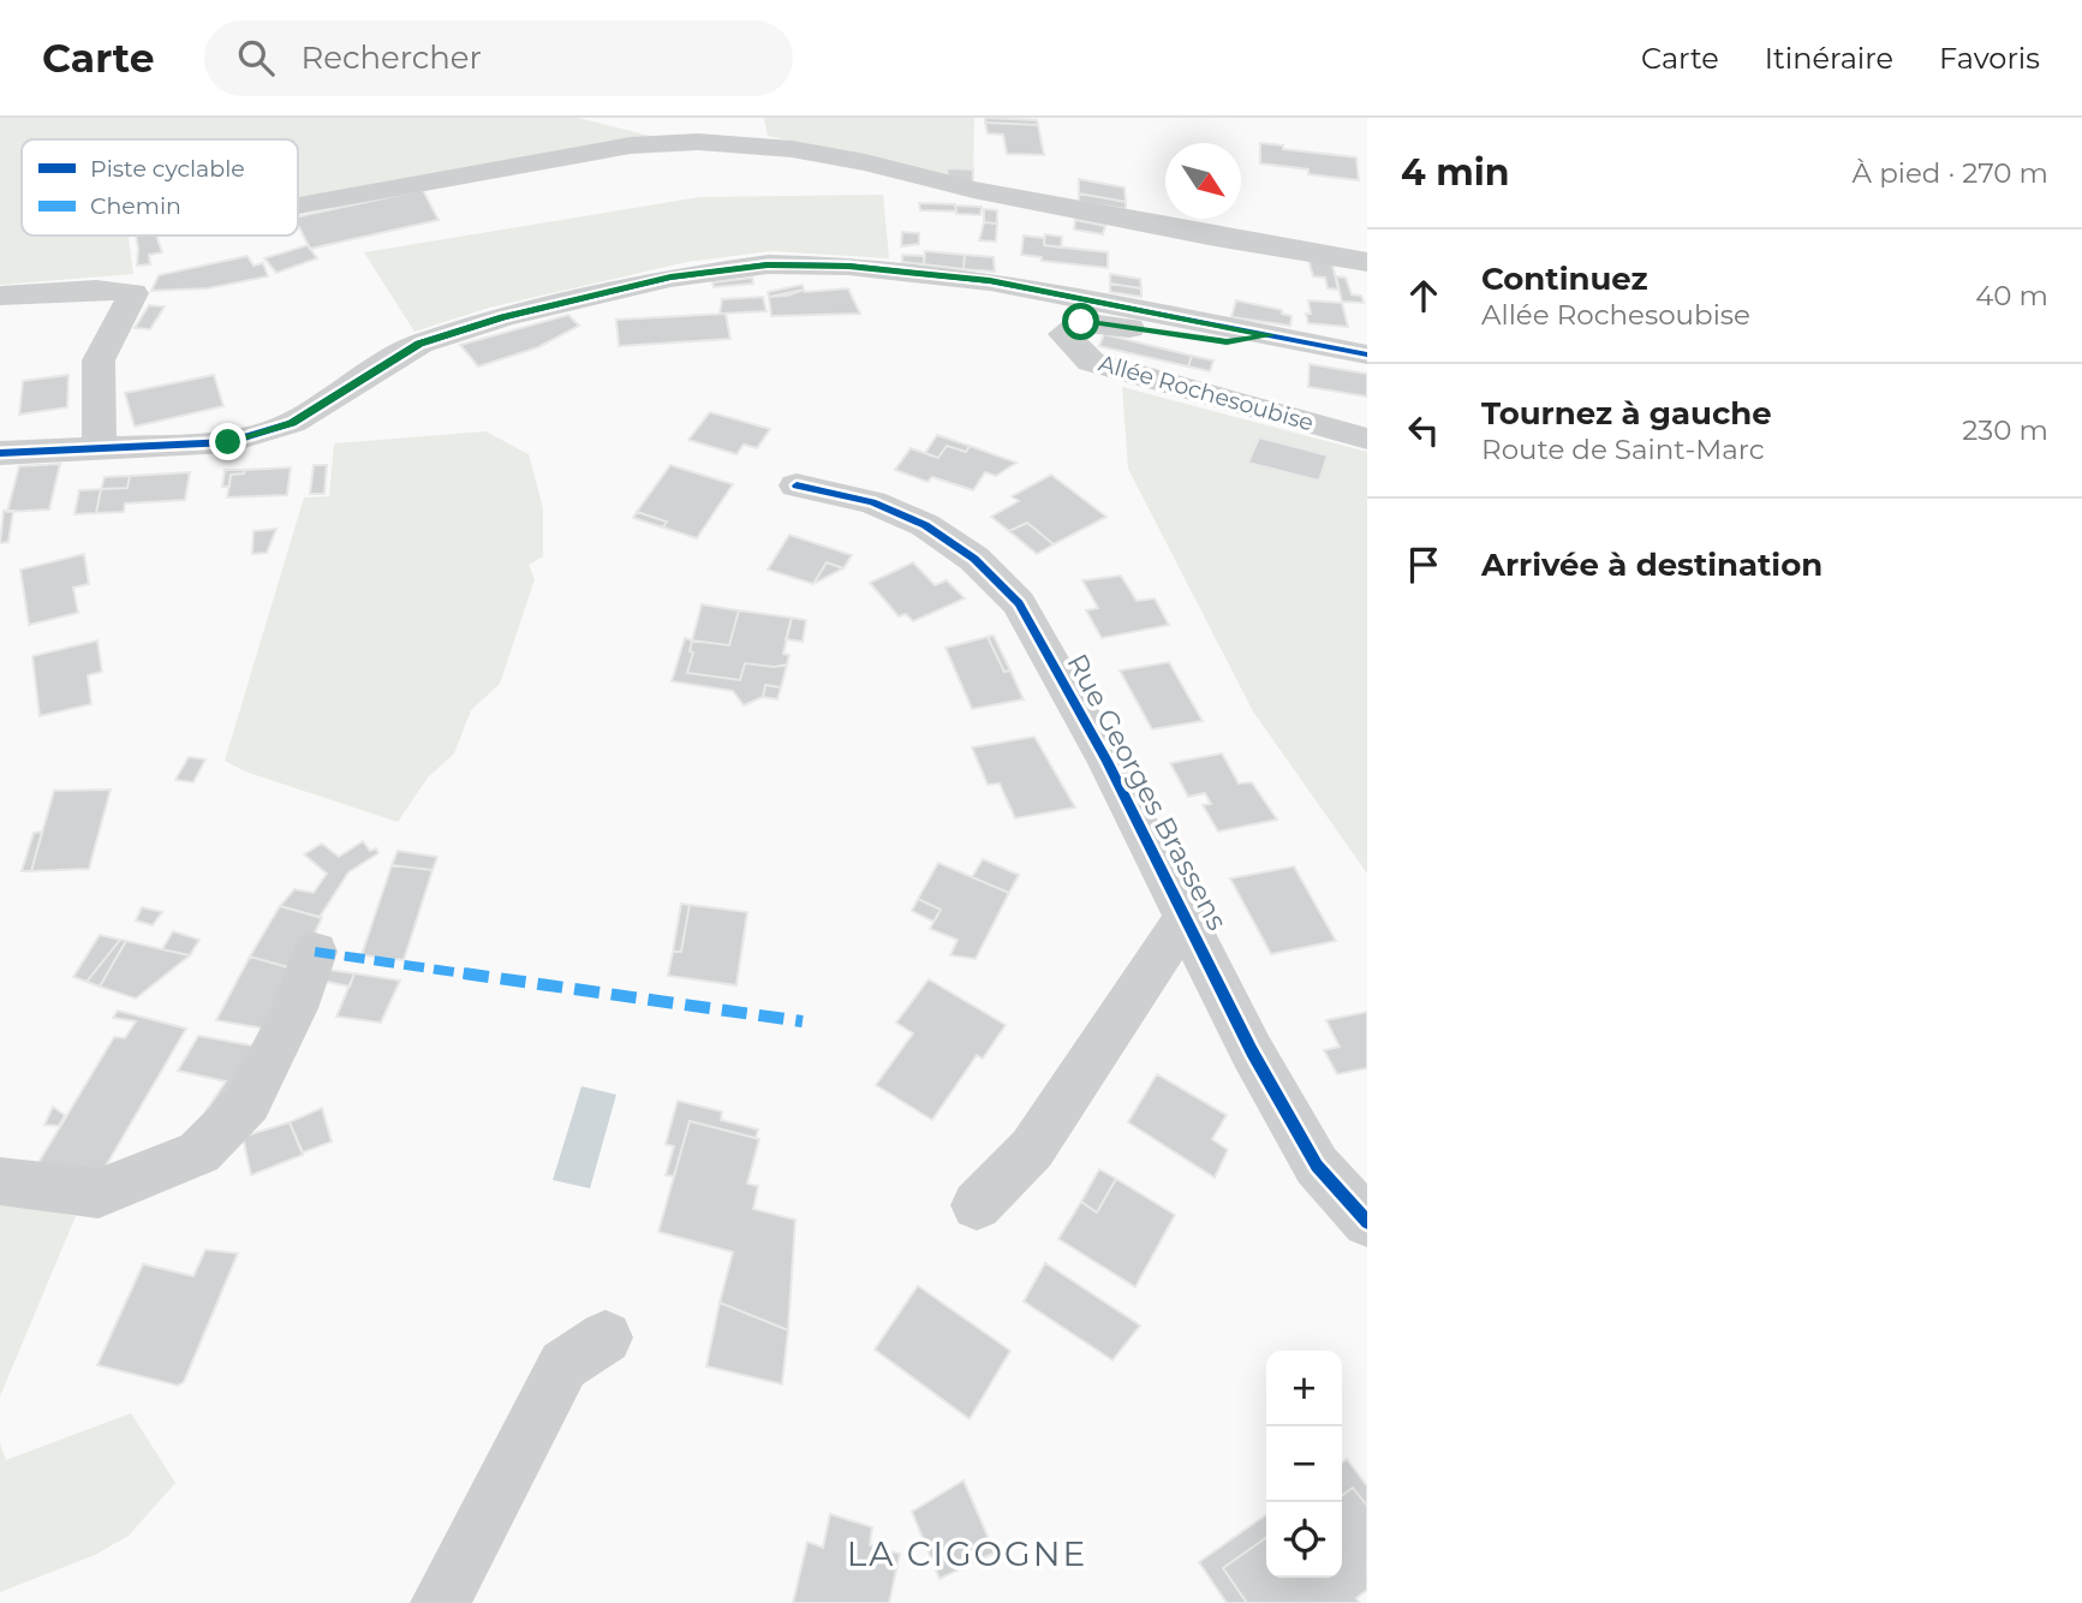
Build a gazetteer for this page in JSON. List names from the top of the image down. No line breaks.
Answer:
{"streets":{"street":["Allée Rochesoubise","Rue Georges Brassens"]},"districts":["LA CIGOGNE"],"legend":["Piste cyclable","Chemin"],"north":"bottom right","page":{"header":"Carte","search":"Rechercher","nav":["Carte","Itinéraire","Favoris"],"heading":["4 min","À pied · 270 m"],"list":[["Continuez","Allée Rochesoubise","40 m"],["Tournez à gauche","Route de Saint-Marc","230 m"],"Arrivée à destination"],"map_buttons":["+","−"]}}
